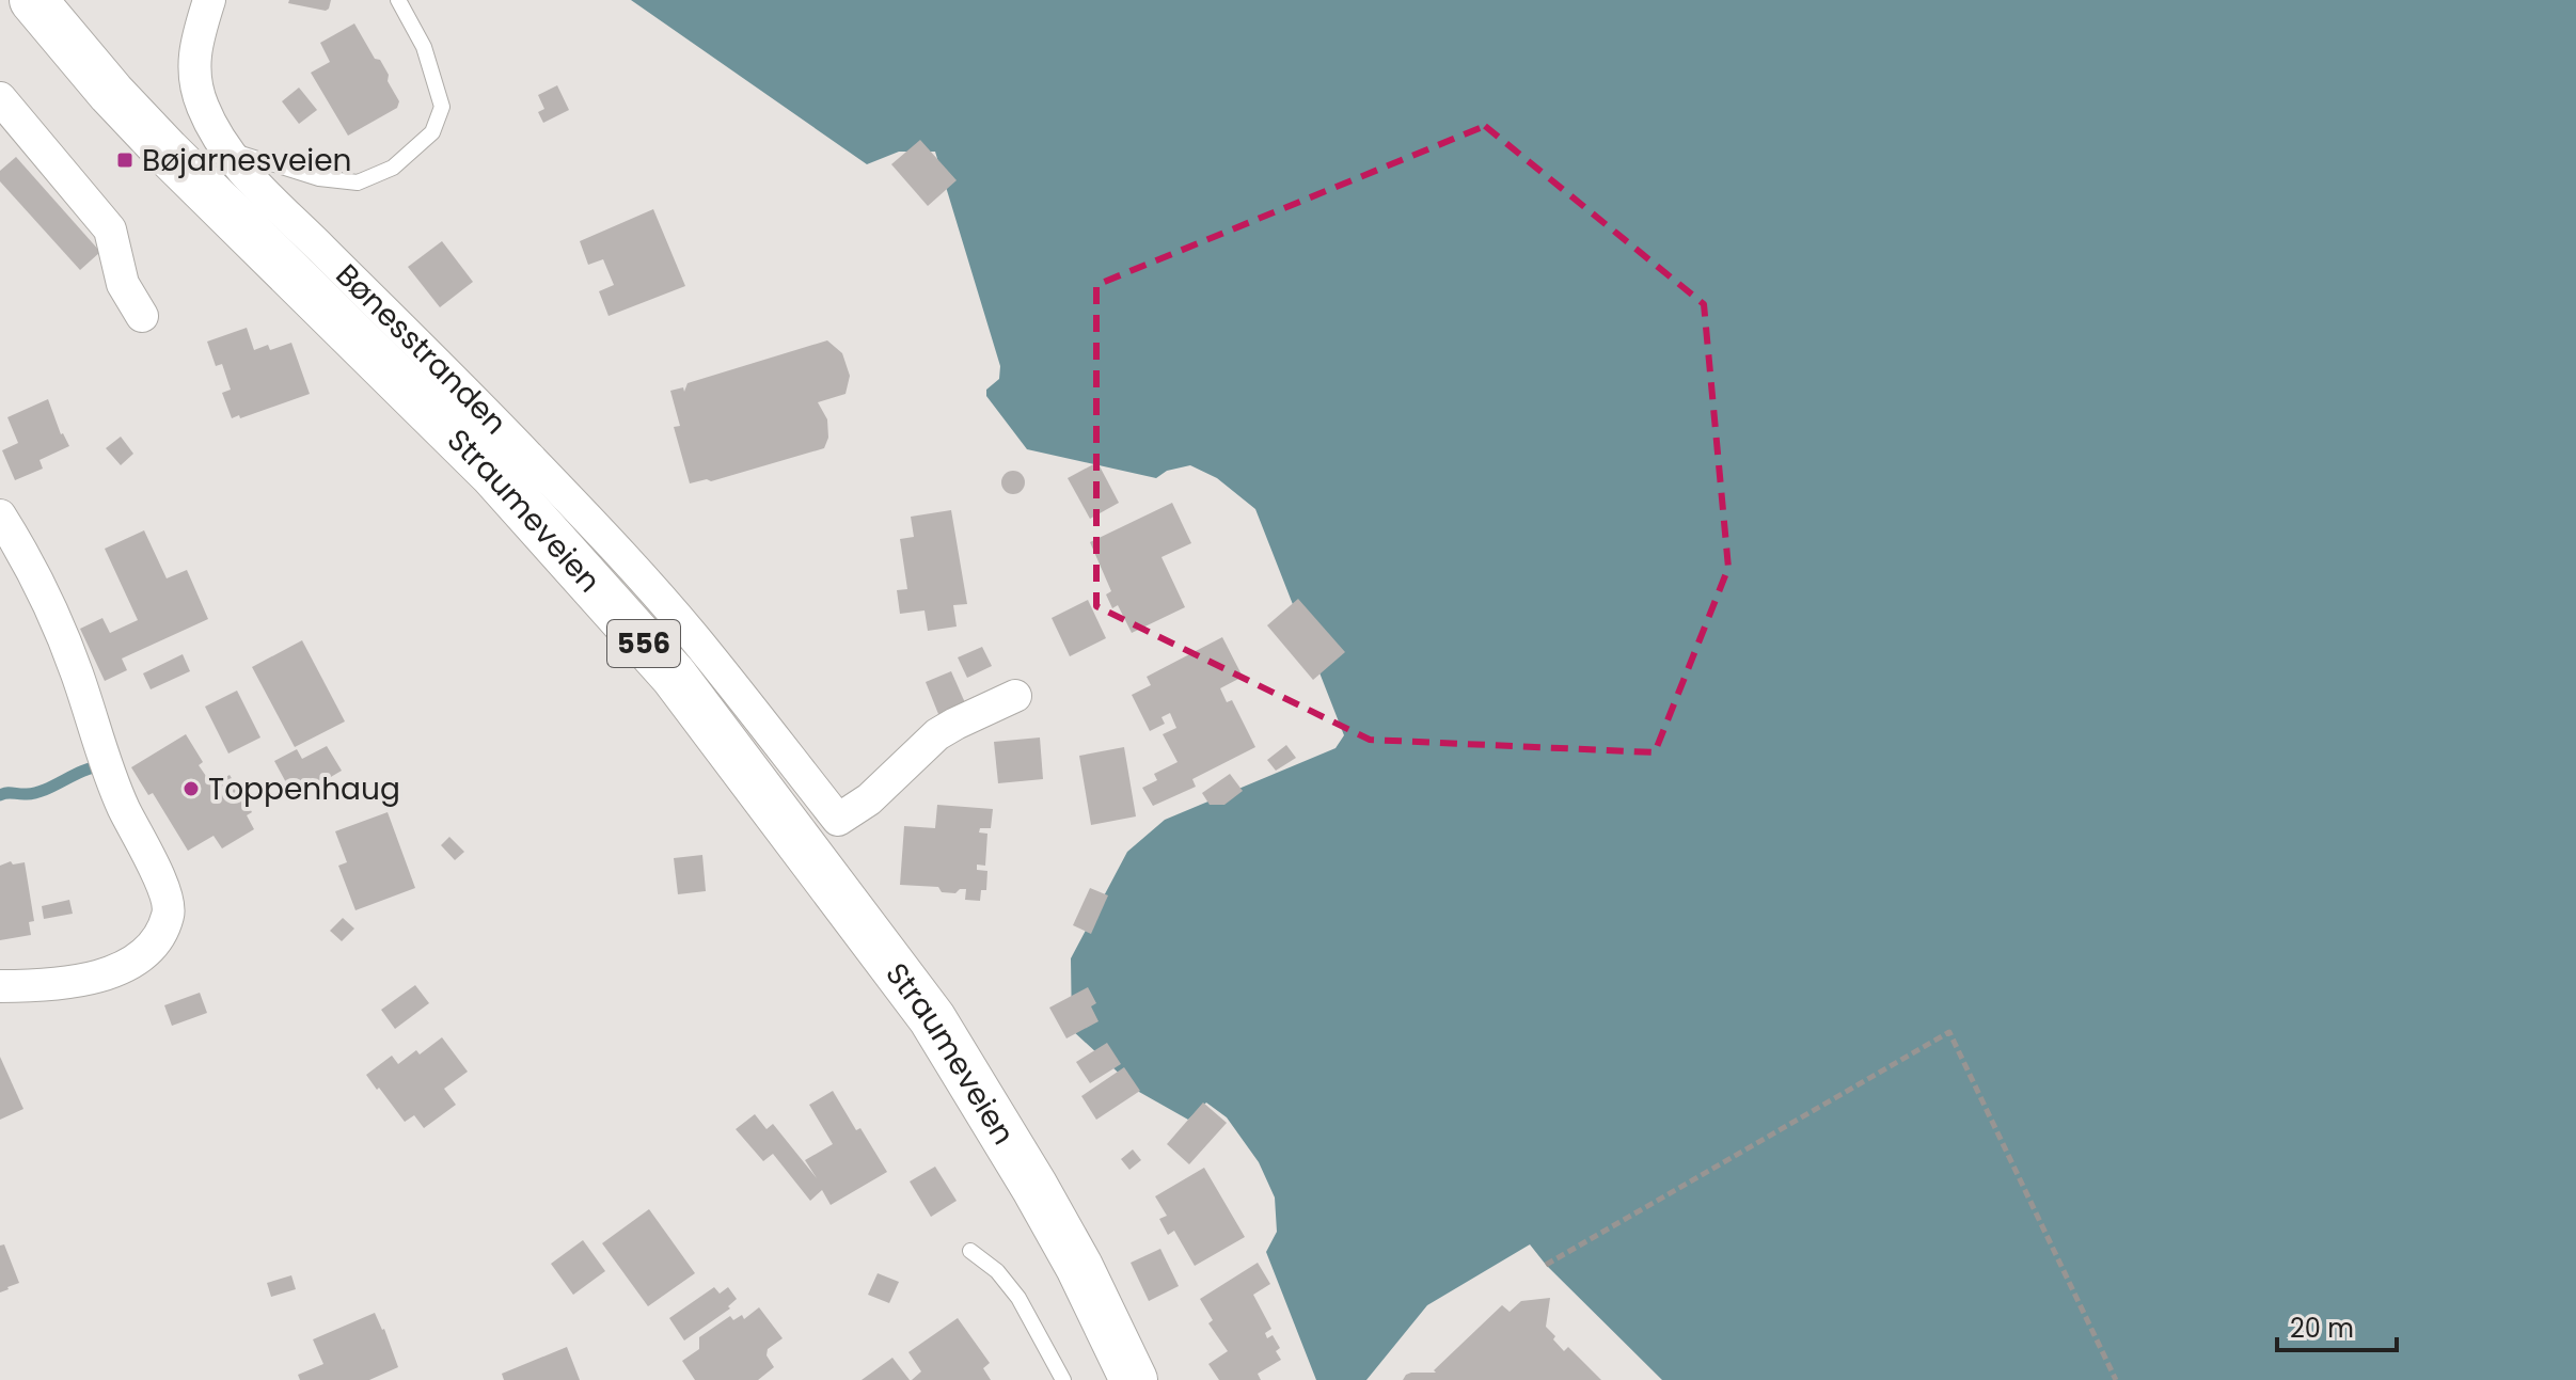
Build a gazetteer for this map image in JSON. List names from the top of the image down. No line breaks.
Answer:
{"streets":{"main road":["Straumeveien","556"],"street":["Bønesstranden"]},"places":{"transit":["Bøjarnesveien"],"other":["Toppenhaug"]},"scale_bar":"20 m"}
